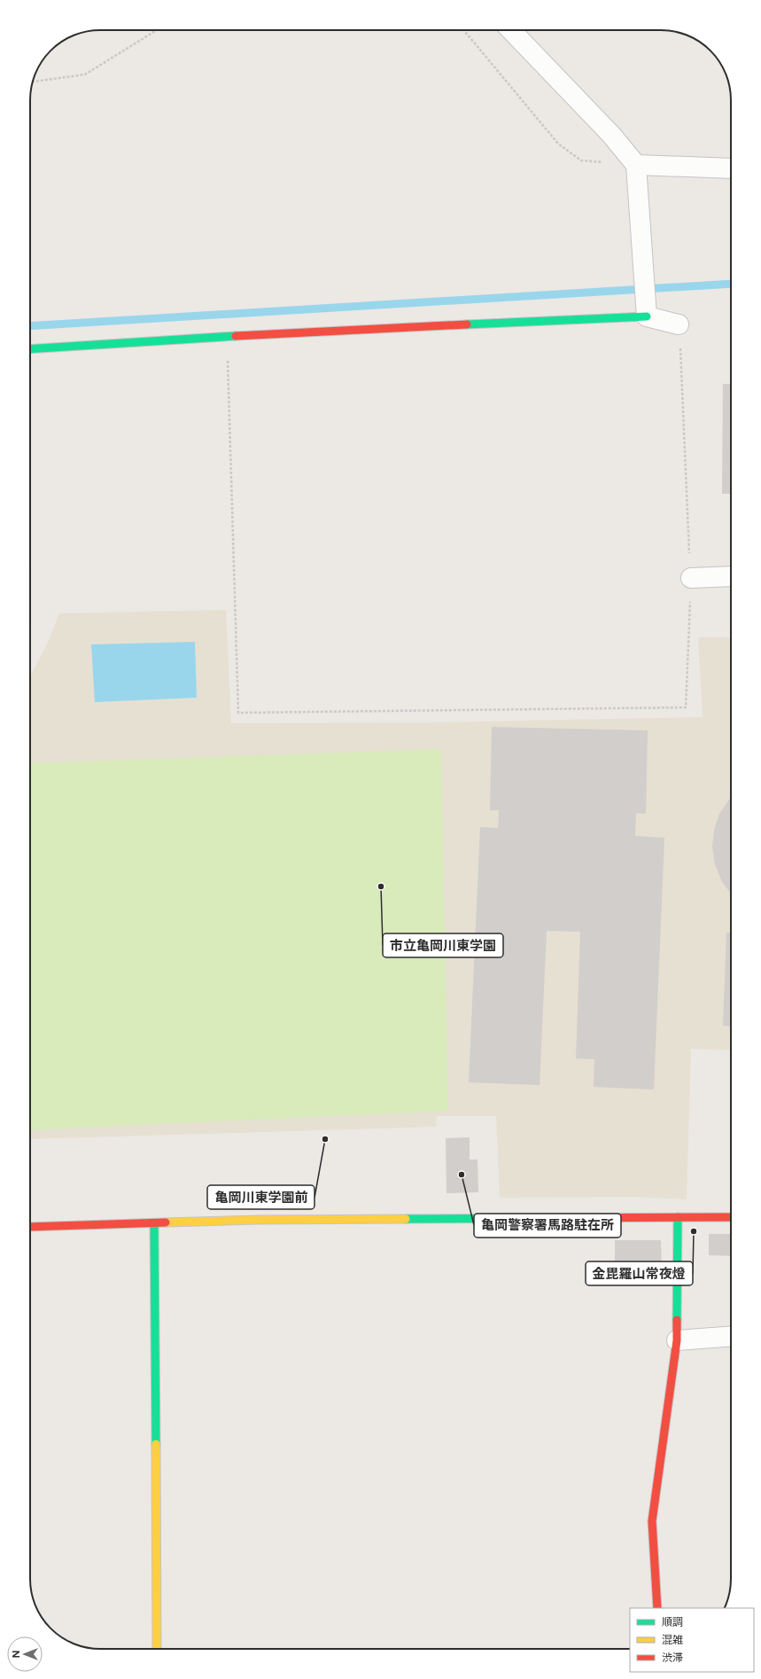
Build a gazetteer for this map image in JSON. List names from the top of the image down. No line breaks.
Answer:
{"places":["市立亀岡川東学園","亀岡川東学園前","亀岡警察署馬路駐在所","金毘羅山常夜燈"],"legend":["順調","混雑","渋滞"],"north":"left"}
